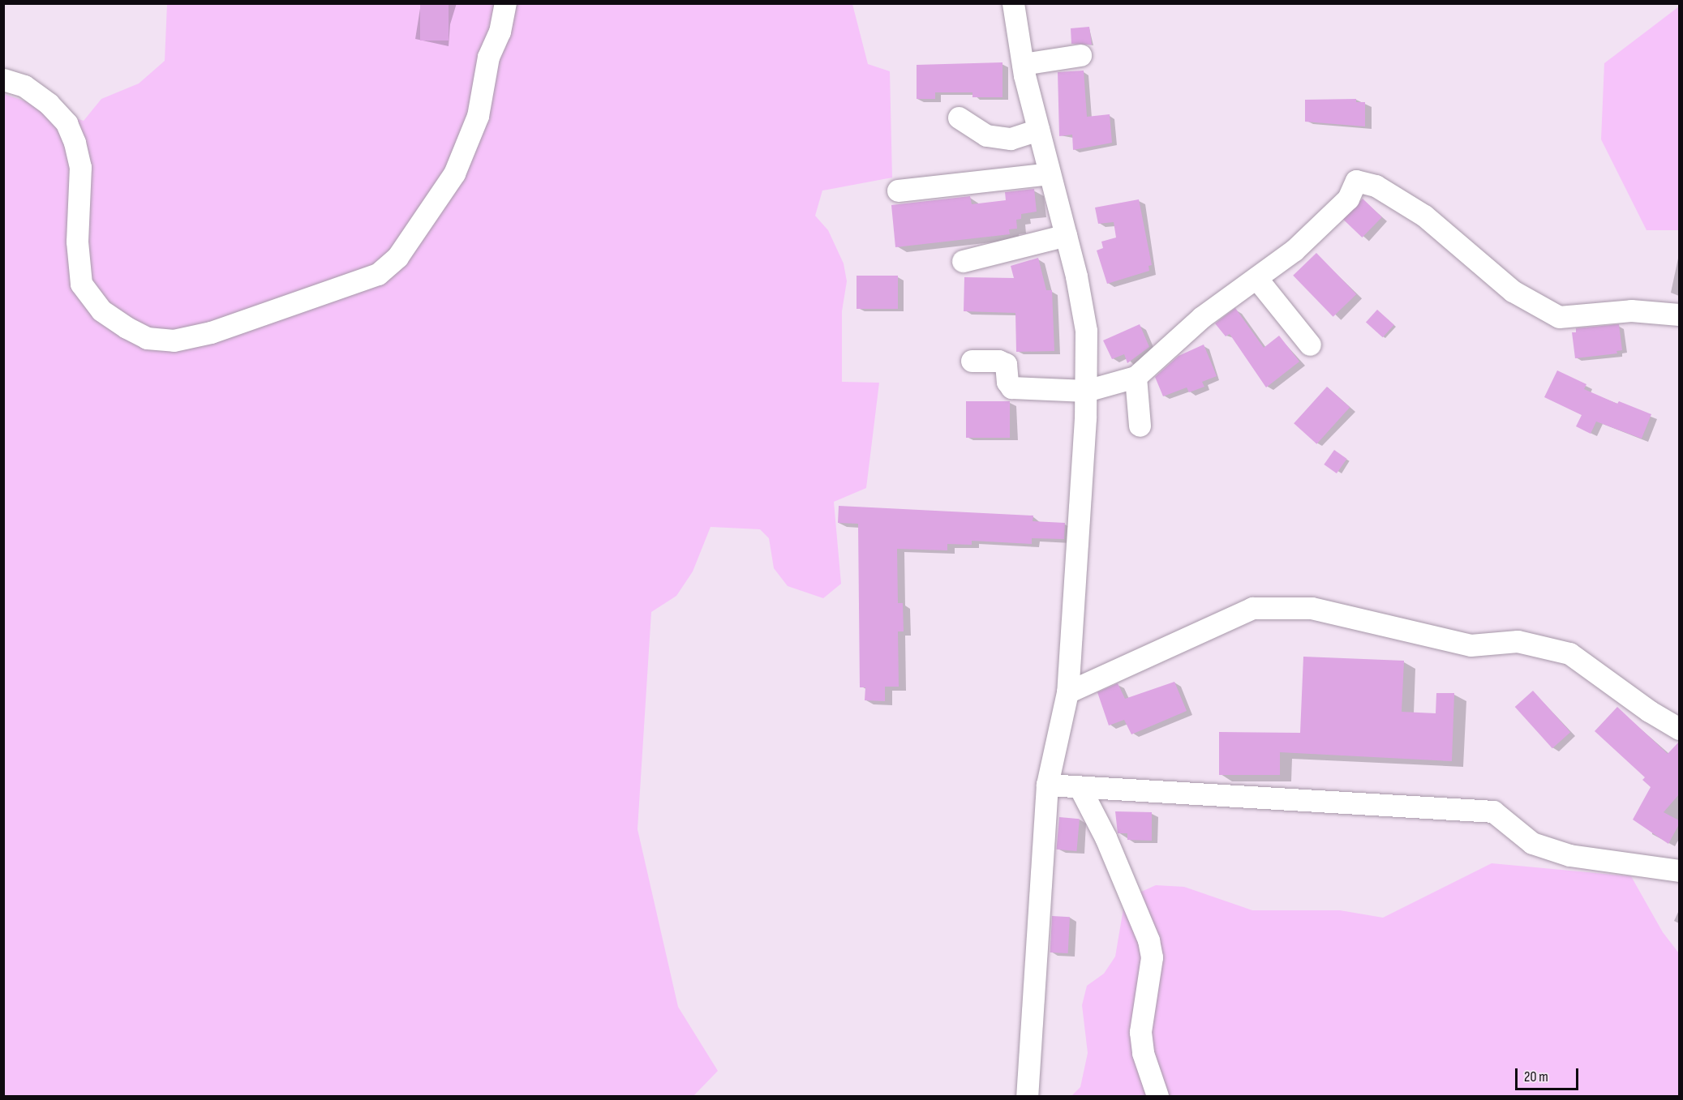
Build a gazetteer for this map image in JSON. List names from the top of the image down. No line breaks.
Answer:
{"scale_bar":"20 m"}
